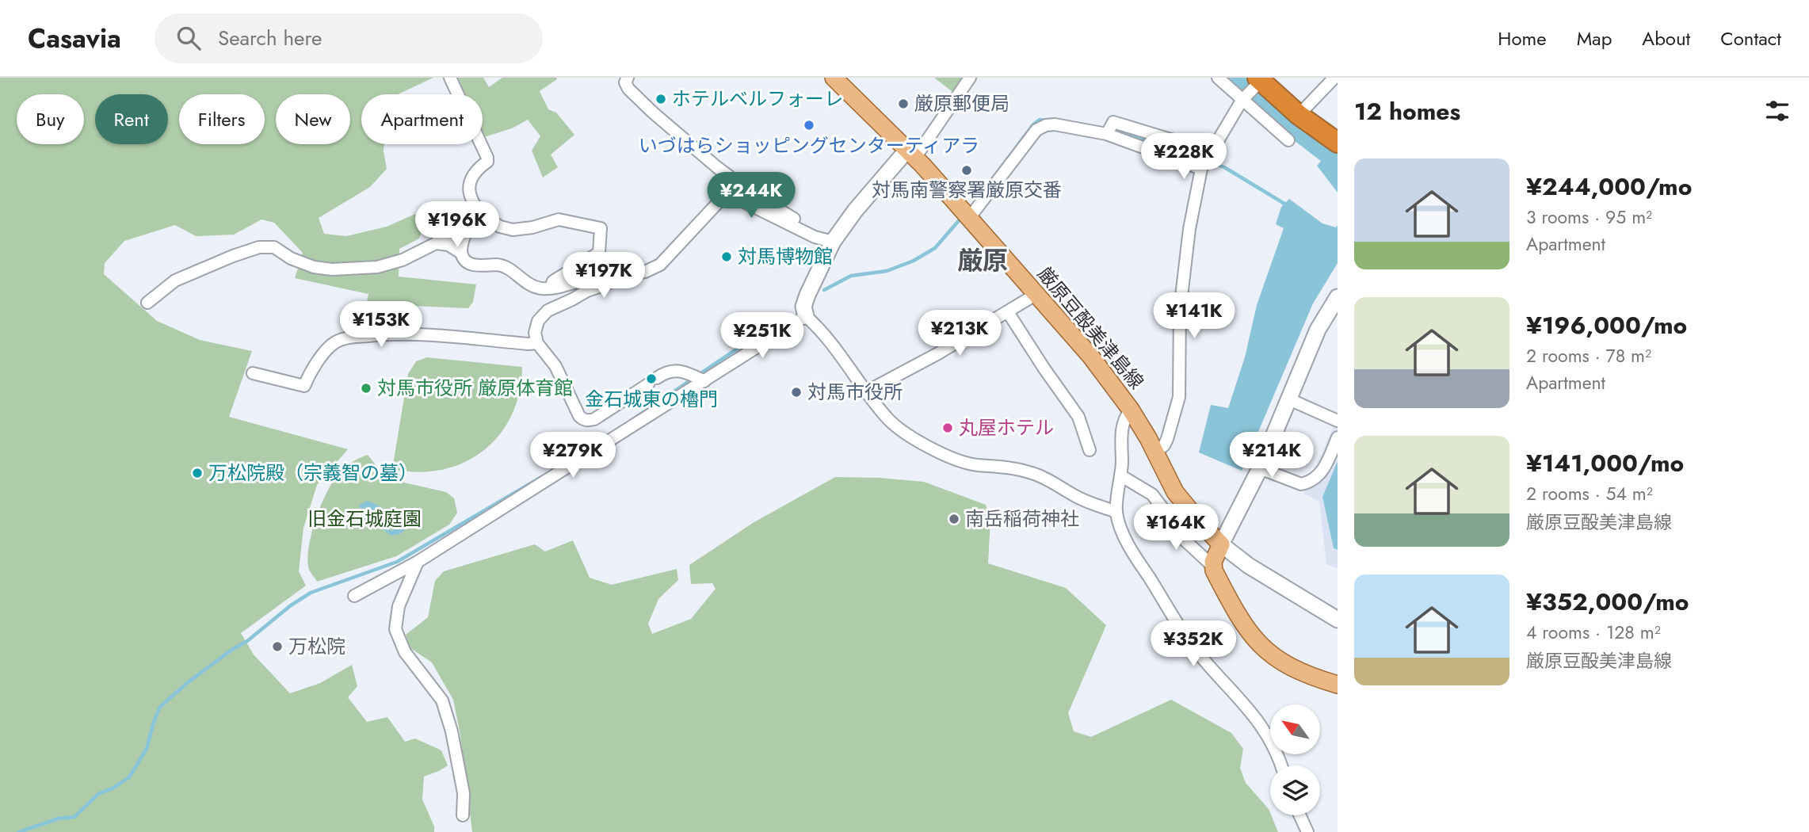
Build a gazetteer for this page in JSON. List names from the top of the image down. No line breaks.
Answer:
{"streets":{"main road":["厳原豆酘美津島線"]},"districts":["厳原"],"parks":["旧金石城庭園"],"places":["ホテルベルフォーレ","厳原郵便局","いづはらショッピングセンターティアラ","対馬南警察署厳原交番","対馬博物館","金石城東の櫓門","対馬市役所 厳原体育館","対馬市役所","丸屋ホテル","万松院殿（宗義智の墓）","南岳稲荷神社","万松院"],"north":"top left","page":{"header":"Casavia","search":"Search here","nav":["Home","Map","About","Contact"],"heading":"12 homes","chip":["Buy","Rent","Filters","New","Apartment"],"price":["¥228K","¥244K","¥196K","¥197K","¥141K","¥153K","¥213K","¥251K","¥279K","¥214K","¥164K","¥352K"],"list":[{"name":"¥244,000/mo","note":"3 rooms · 95 m² · Apartment"},{"name":"¥196,000/mo","note":"2 rooms · 78 m² · Apartment"},{"name":"¥141,000/mo","note":"2 rooms · 54 m² · 厳原豆酘美津島線"},{"name":"¥352,000/mo","note":"4 rooms · 128 m² · 厳原豆酘美津島線"}]}}
